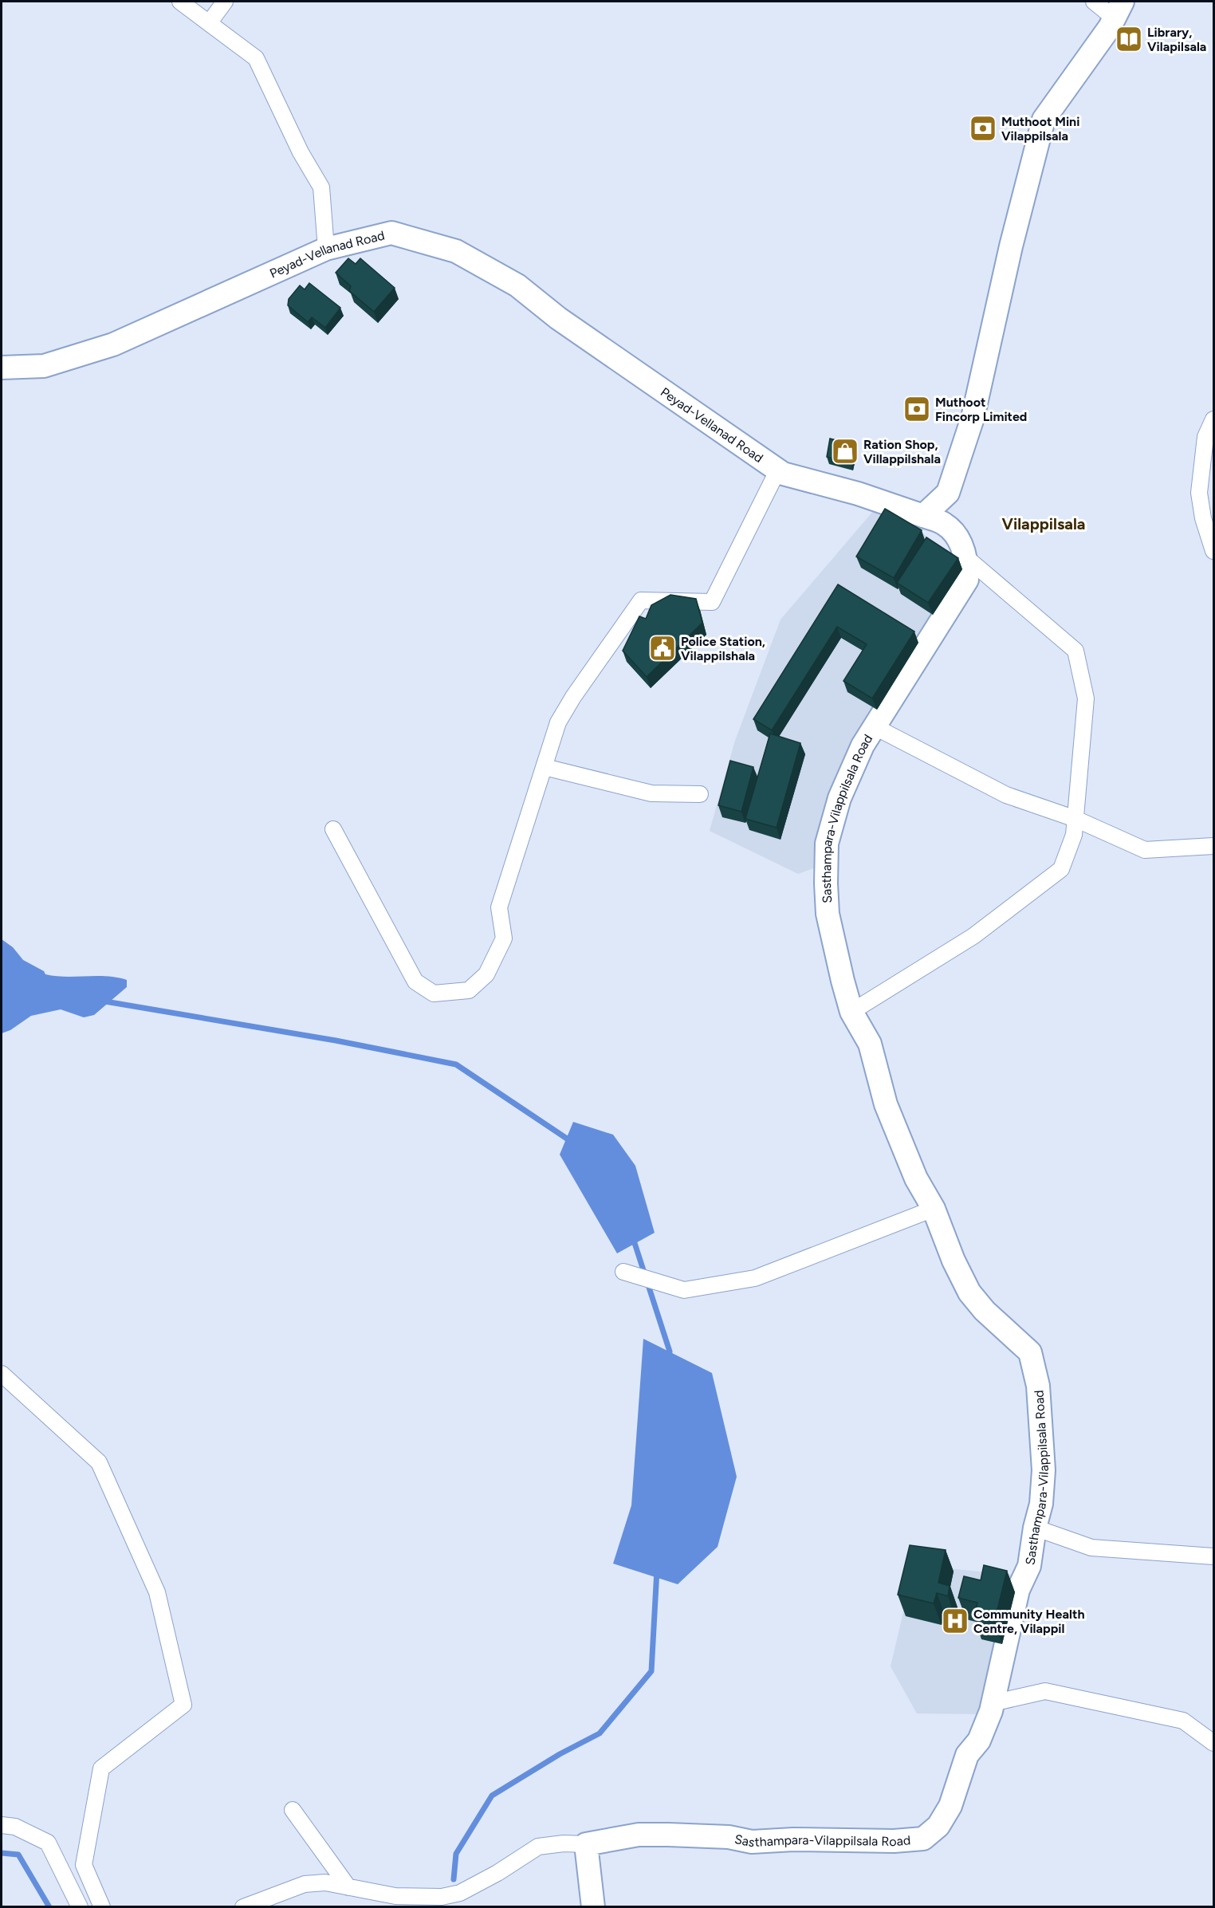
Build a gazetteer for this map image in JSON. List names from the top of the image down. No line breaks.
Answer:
{"streets":{"street":["Peyad-Vellanad Road","Sasthampara-Vilappilsala Road"]},"crossings":[["Peyad-Vellanad Road","Sasthampara-Vilappilsala Road"]],"districts":["Vilappilsala"],"places":{"library":["Library, Vilapilsala"],"bank":["Muthoot Mini Vilappilsala","Muthoot Fincorp Limited"],"shop":["Ration Shop, Villappilshala"],"public building":["Police Station, Vilappilshala"],"hospital":["Community Health Centre, Vilappil"]}}
